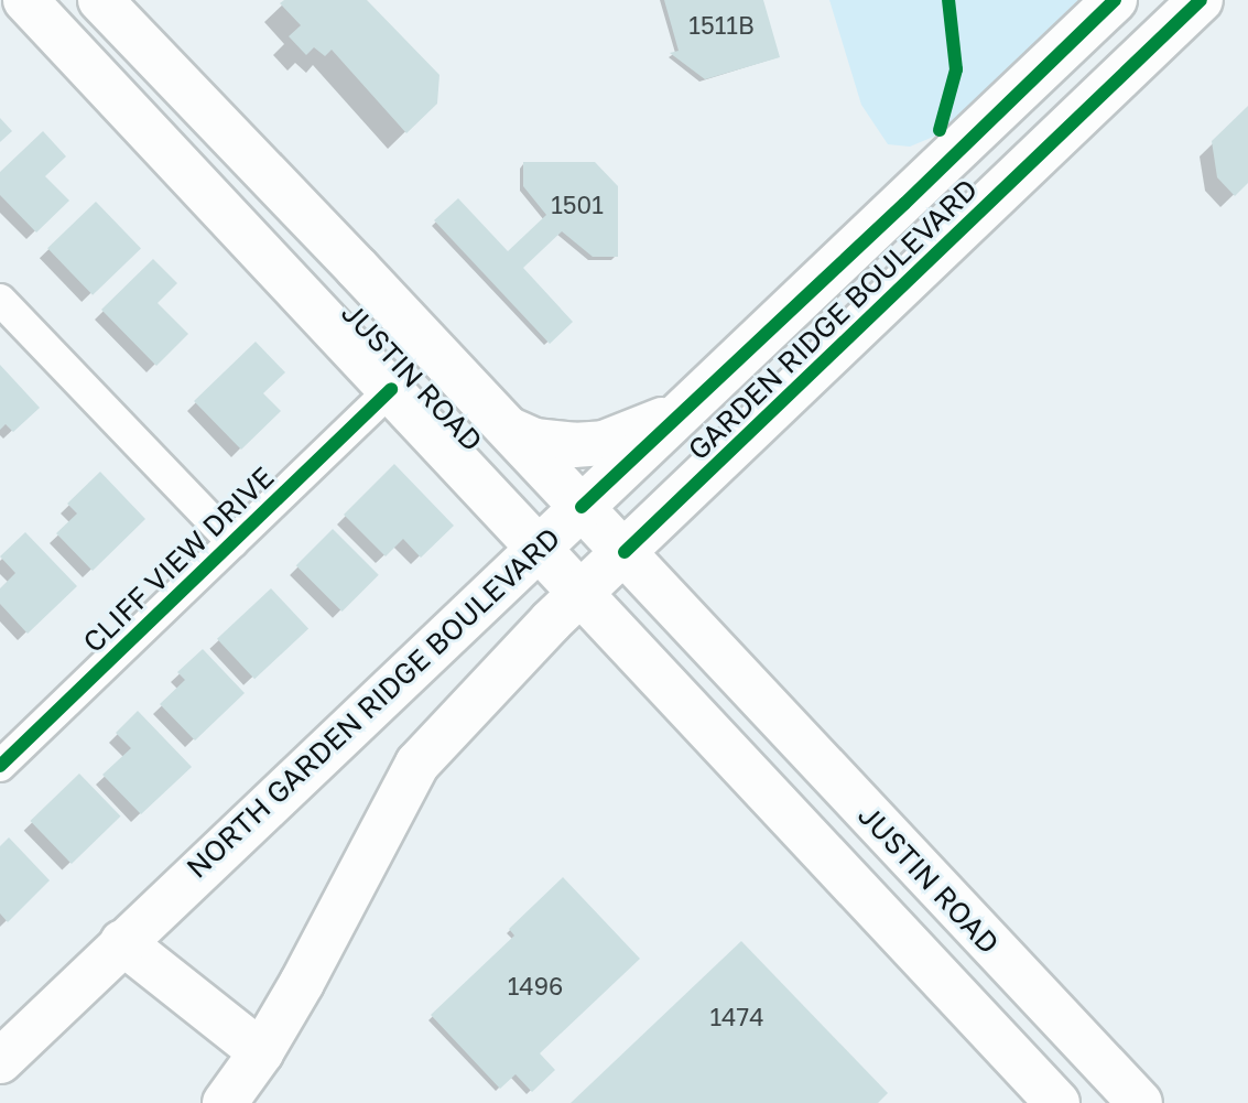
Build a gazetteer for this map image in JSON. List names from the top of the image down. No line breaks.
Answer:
{"streets":{"main road":["GARDEN RIDGE BOULEVARD","JUSTIN ROAD","NORTH GARDEN RIDGE BOULEVARD"],"street":["CLIFF VIEW DRIVE"]},"crossings":[["GARDEN RIDGE BOULEVARD","JUSTIN ROAD"],["GARDEN RIDGE BOULEVARD","NORTH GARDEN RIDGE BOULEVARD"],["JUSTIN ROAD","CLIFF VIEW DRIVE"],["JUSTIN ROAD","NORTH GARDEN RIDGE BOULEVARD"]],"house_numbers":["1511B","1501","1496","1474"]}
